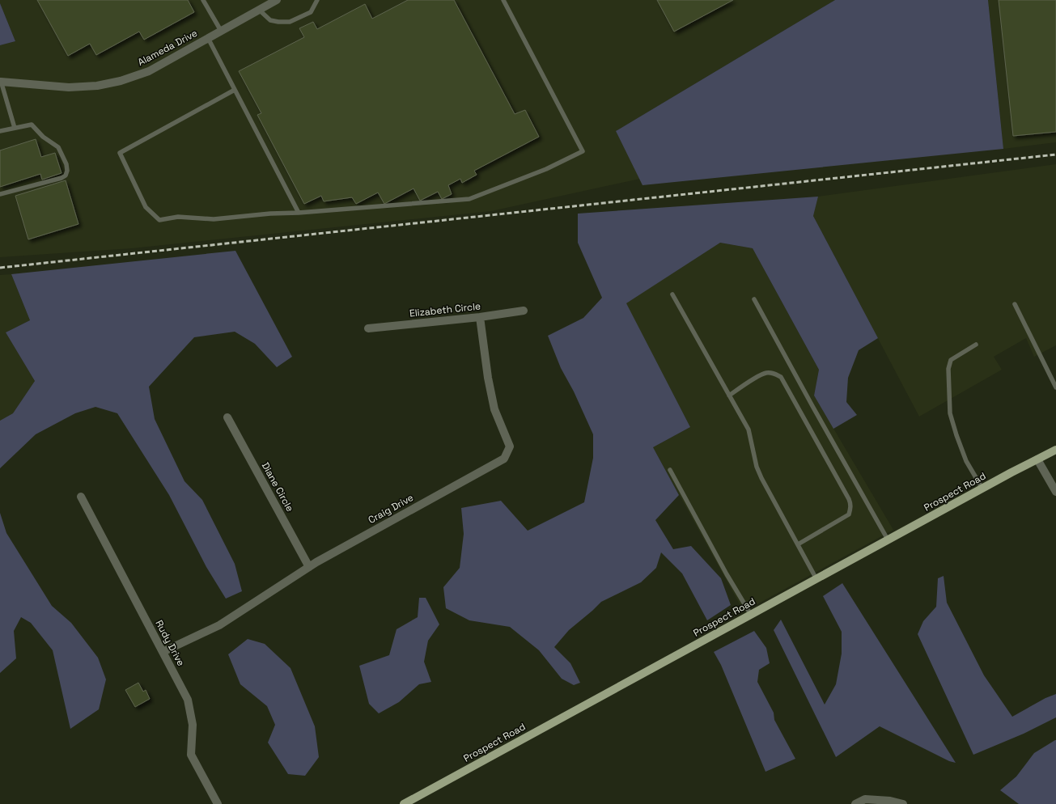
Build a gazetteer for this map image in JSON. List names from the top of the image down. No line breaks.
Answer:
{"streets":{"main road":["Prospect Road"],"street":["Alameda Drive","Elizabeth Circle","Diane Circle","Craig Drive","Rudy Drive"]},"crossings":[["Elizabeth Circle","Craig Drive"],["Diane Circle","Craig Drive"],["Craig Drive","Rudy Drive"]]}
